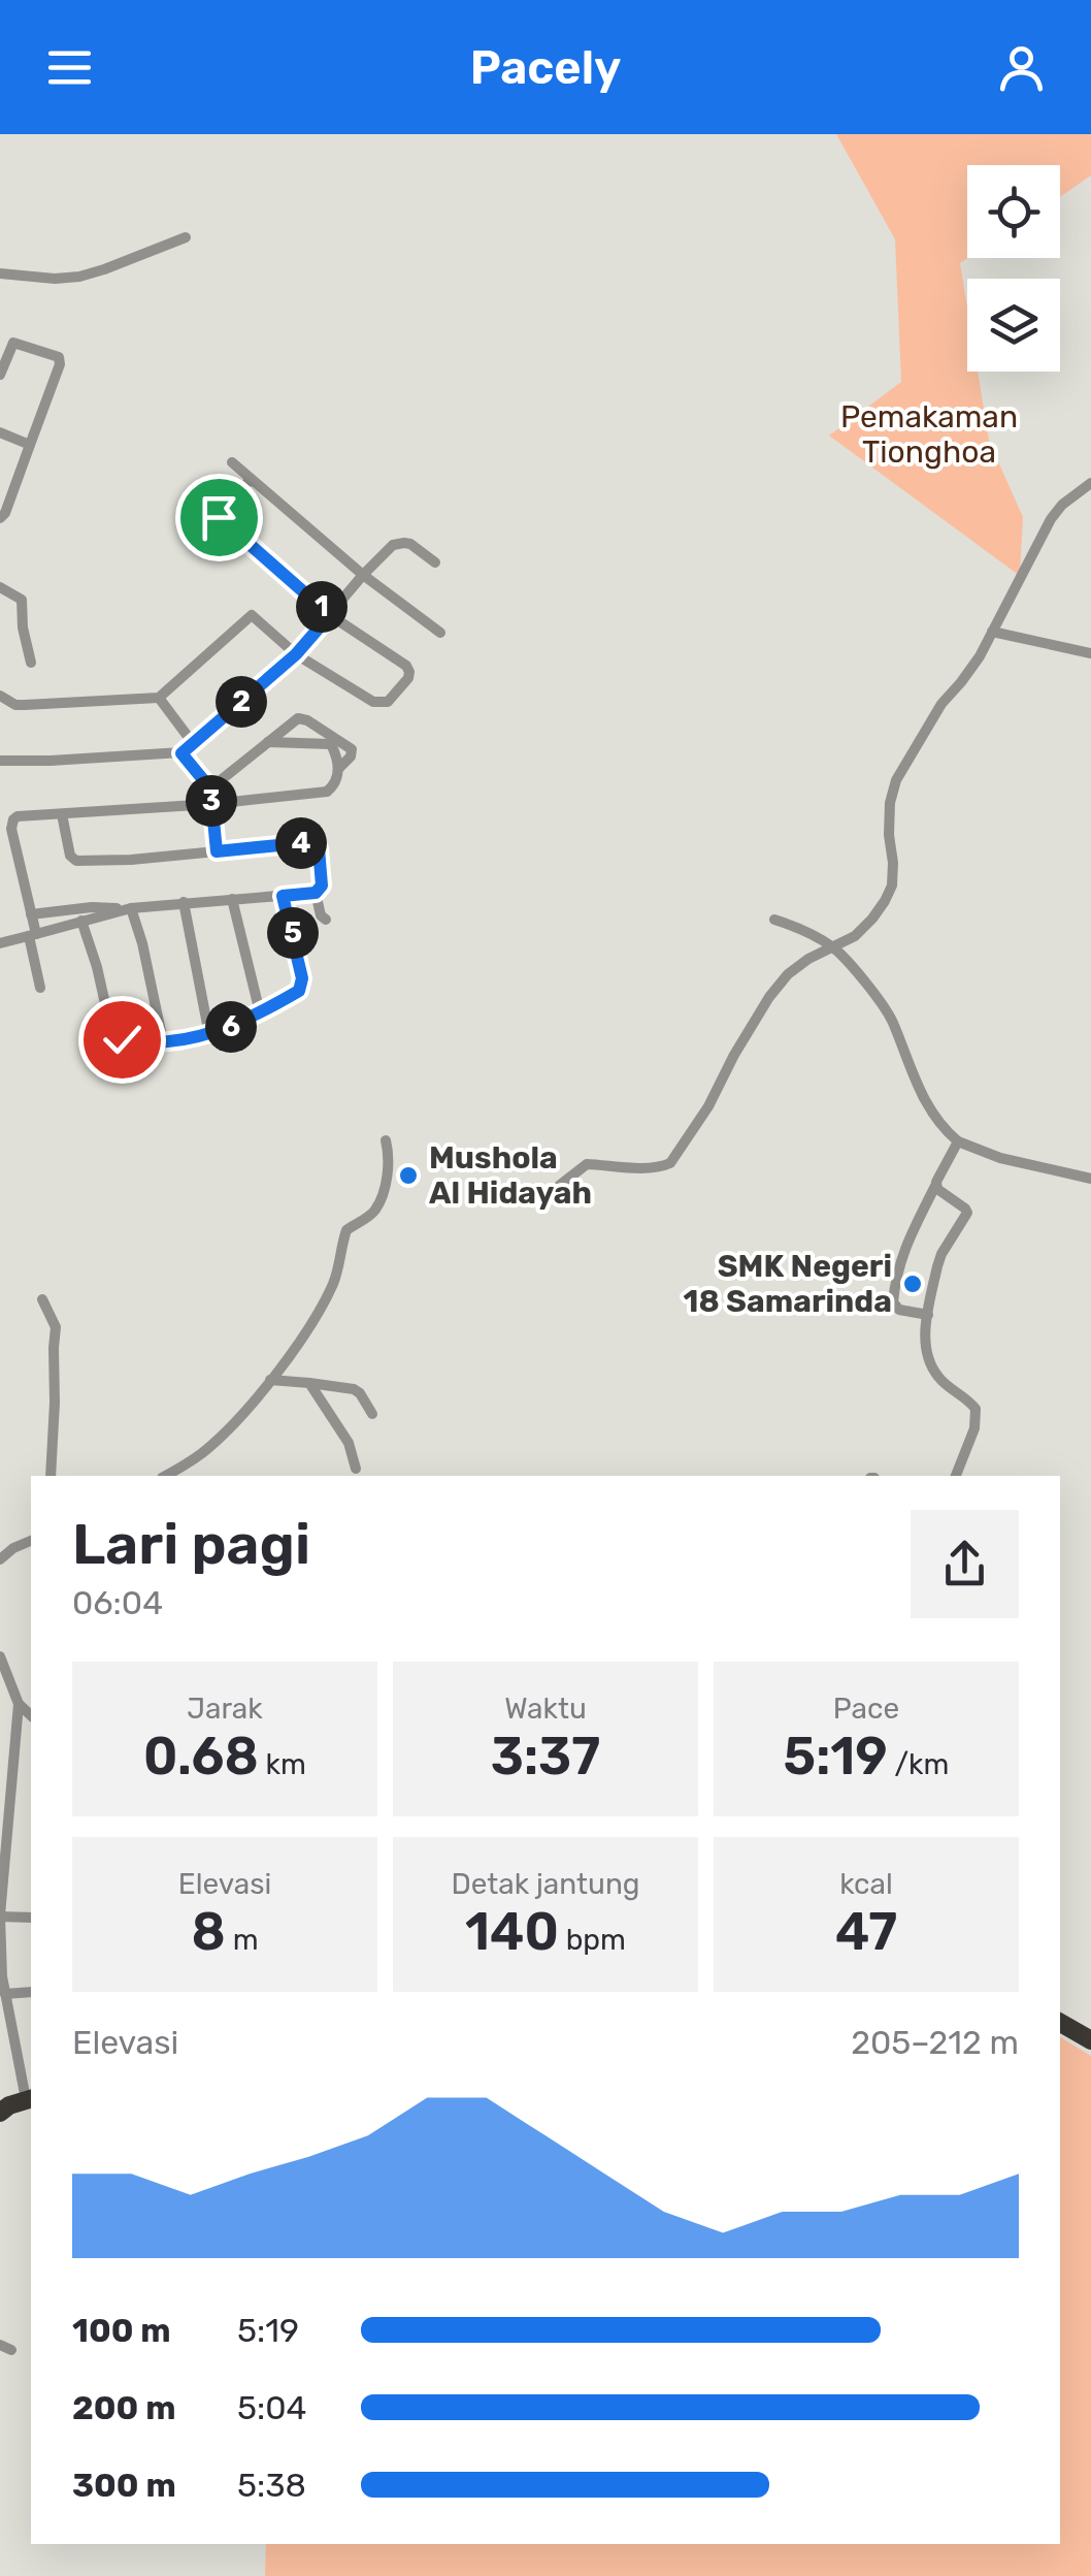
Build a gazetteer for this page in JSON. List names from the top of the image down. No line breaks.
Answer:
{"parks":["Pemakaman Tionghoa"],"places":["Mushola Al Hidayah","SMK Negeri 18 Samarinda"],"page":{"header":"Pacely","pins":["1","2","3","4","5","6"],"heading":["Lari pagi","06:04"],"stats":[["Jarak","0.68 km"],["Waktu","3:37"],["Pace","5:19 /km"],["Elevasi","8 m"],["Detak jantung","140 bpm"],["kcal","47"]],"chart":["Elevasi","205–212 m"],"list":[{"name":"100 m","note":"5:19"},{"name":"200 m","note":"5:04"},{"name":"300 m","note":"5:38"}]}}
